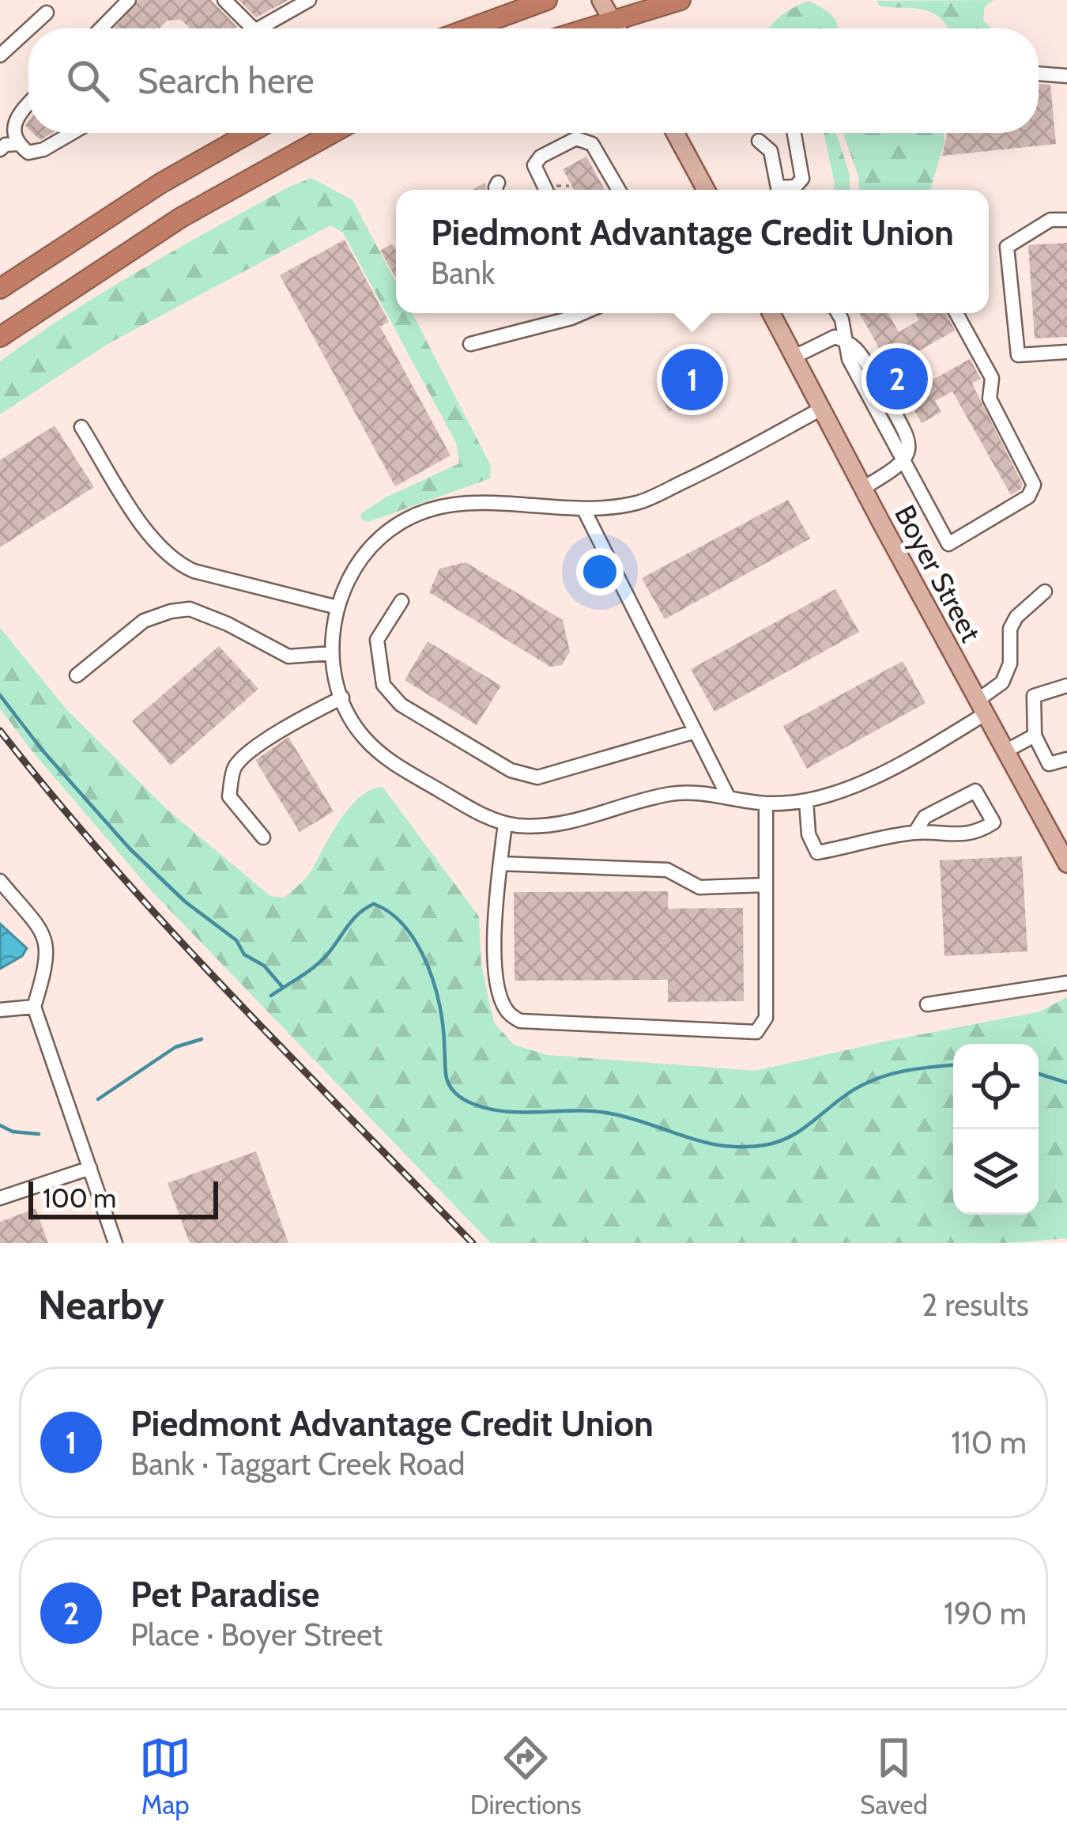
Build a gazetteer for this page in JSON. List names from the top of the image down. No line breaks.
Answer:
{"streets":{"main road":["Boyer Street"]},"scale_bar":"100 m","page":{"search":"Search here","popup":["Piedmont Advantage Credit Union","Bank"],"pins":["2","1"],"scale":"100 m","heading":["Nearby","2 results"],"list":[{"mark":"1","name":"Piedmont Advantage Credit Union","note":"Bank · Taggart Creek Road","value":"110 m"},{"mark":"2","name":"Pet Paradise","note":"Place · Boyer Street","value":"190 m"}],"nav":["Map","Directions","Saved"]}}
